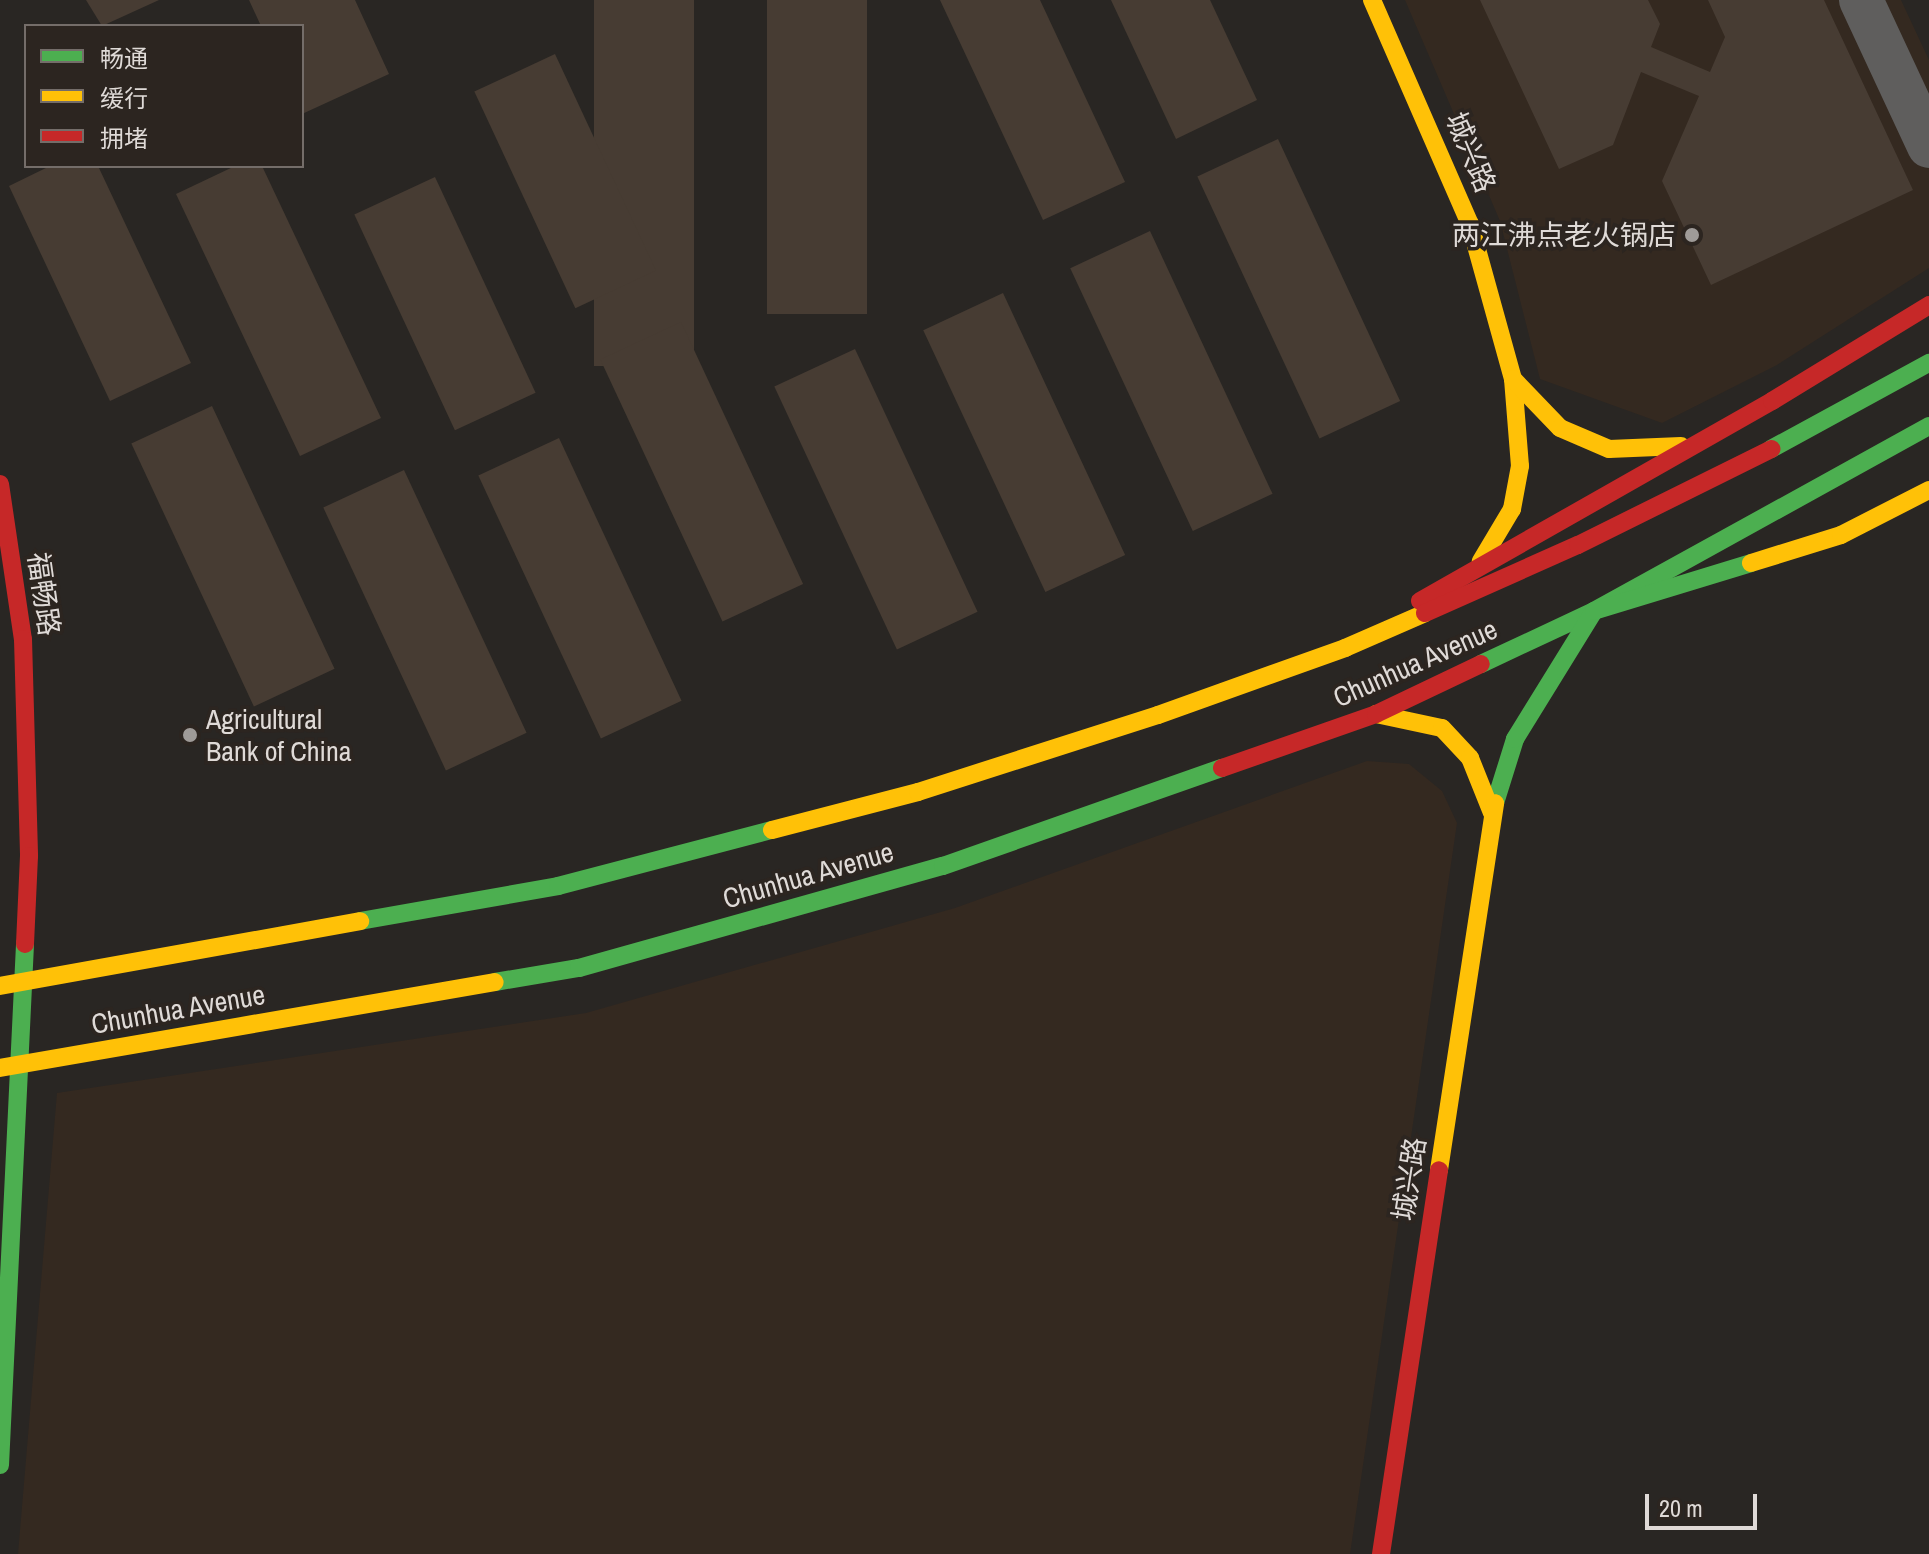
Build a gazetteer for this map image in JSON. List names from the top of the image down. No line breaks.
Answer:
{"streets":{"main road":["城兴路","福畅路","Chunhua Avenue"]},"crossings":[["城兴路","Chunhua Avenue"]],"places":["两江沸点老火锅店","Agricultural Bank of China"],"legend":["畅通","缓行","拥堵"],"scale_bar":"20 m"}
